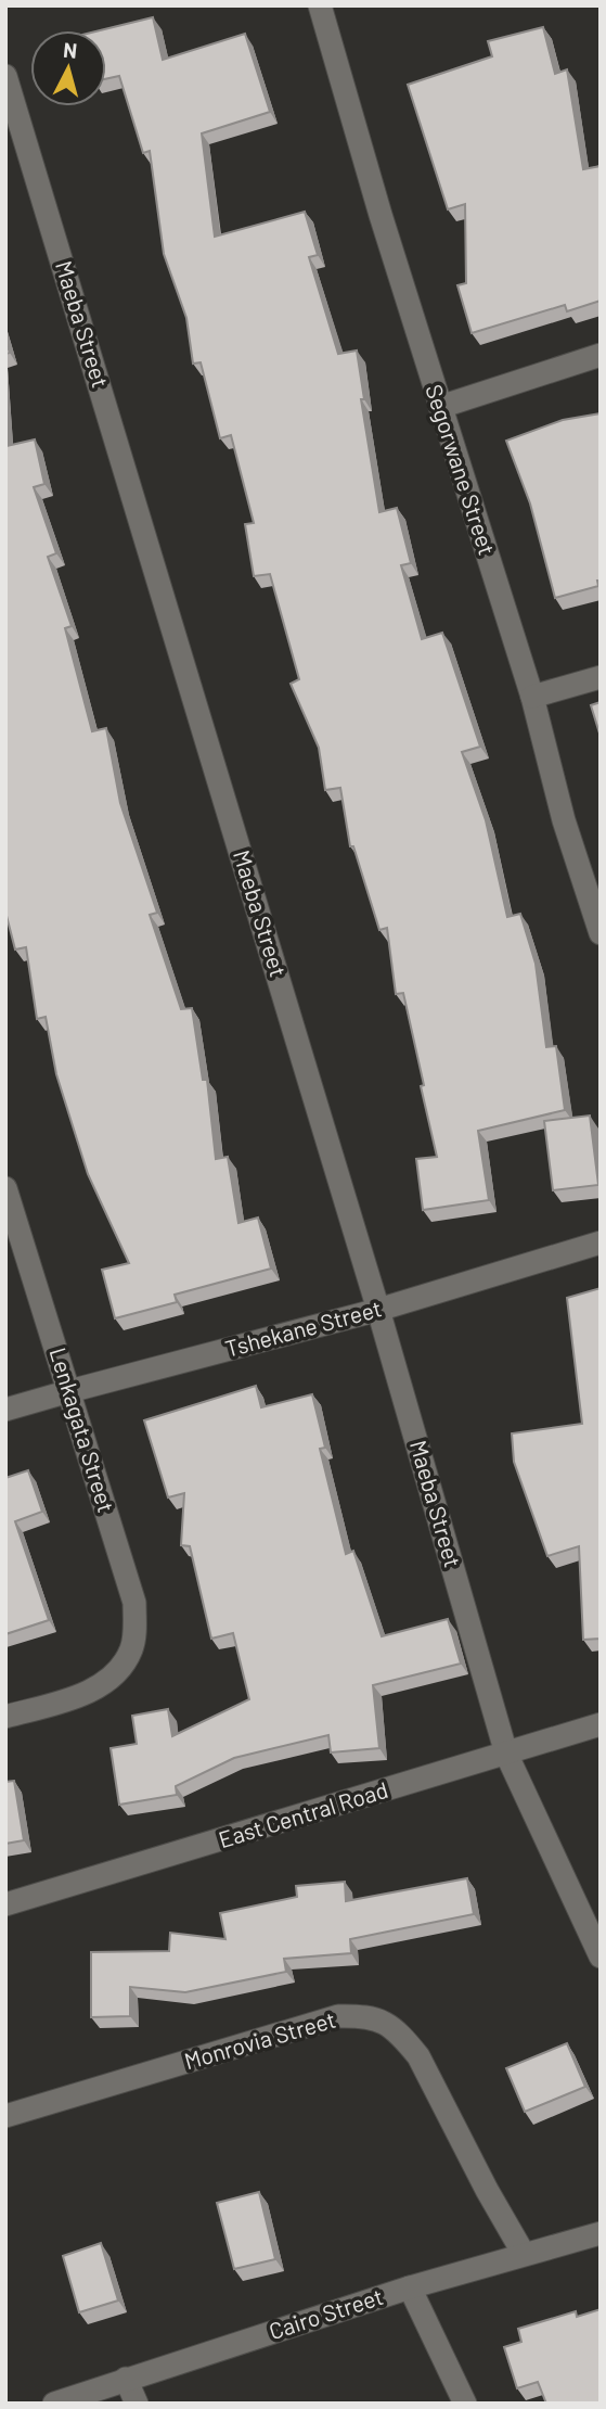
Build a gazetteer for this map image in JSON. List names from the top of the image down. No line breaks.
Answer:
{"streets":{"street":["Maeba Street","Segorwane Street","Tshekane Street","Lenkagata Street","East Central Road","Monrovia Street","Cairo Street"]},"crossings":[["Maeba Street","Tshekane Street"],["Maeba Street","East Central Road"],["Tshekane Street","Lenkagata Street"],["Monrovia Street","Cairo Street"]],"north":"top"}
